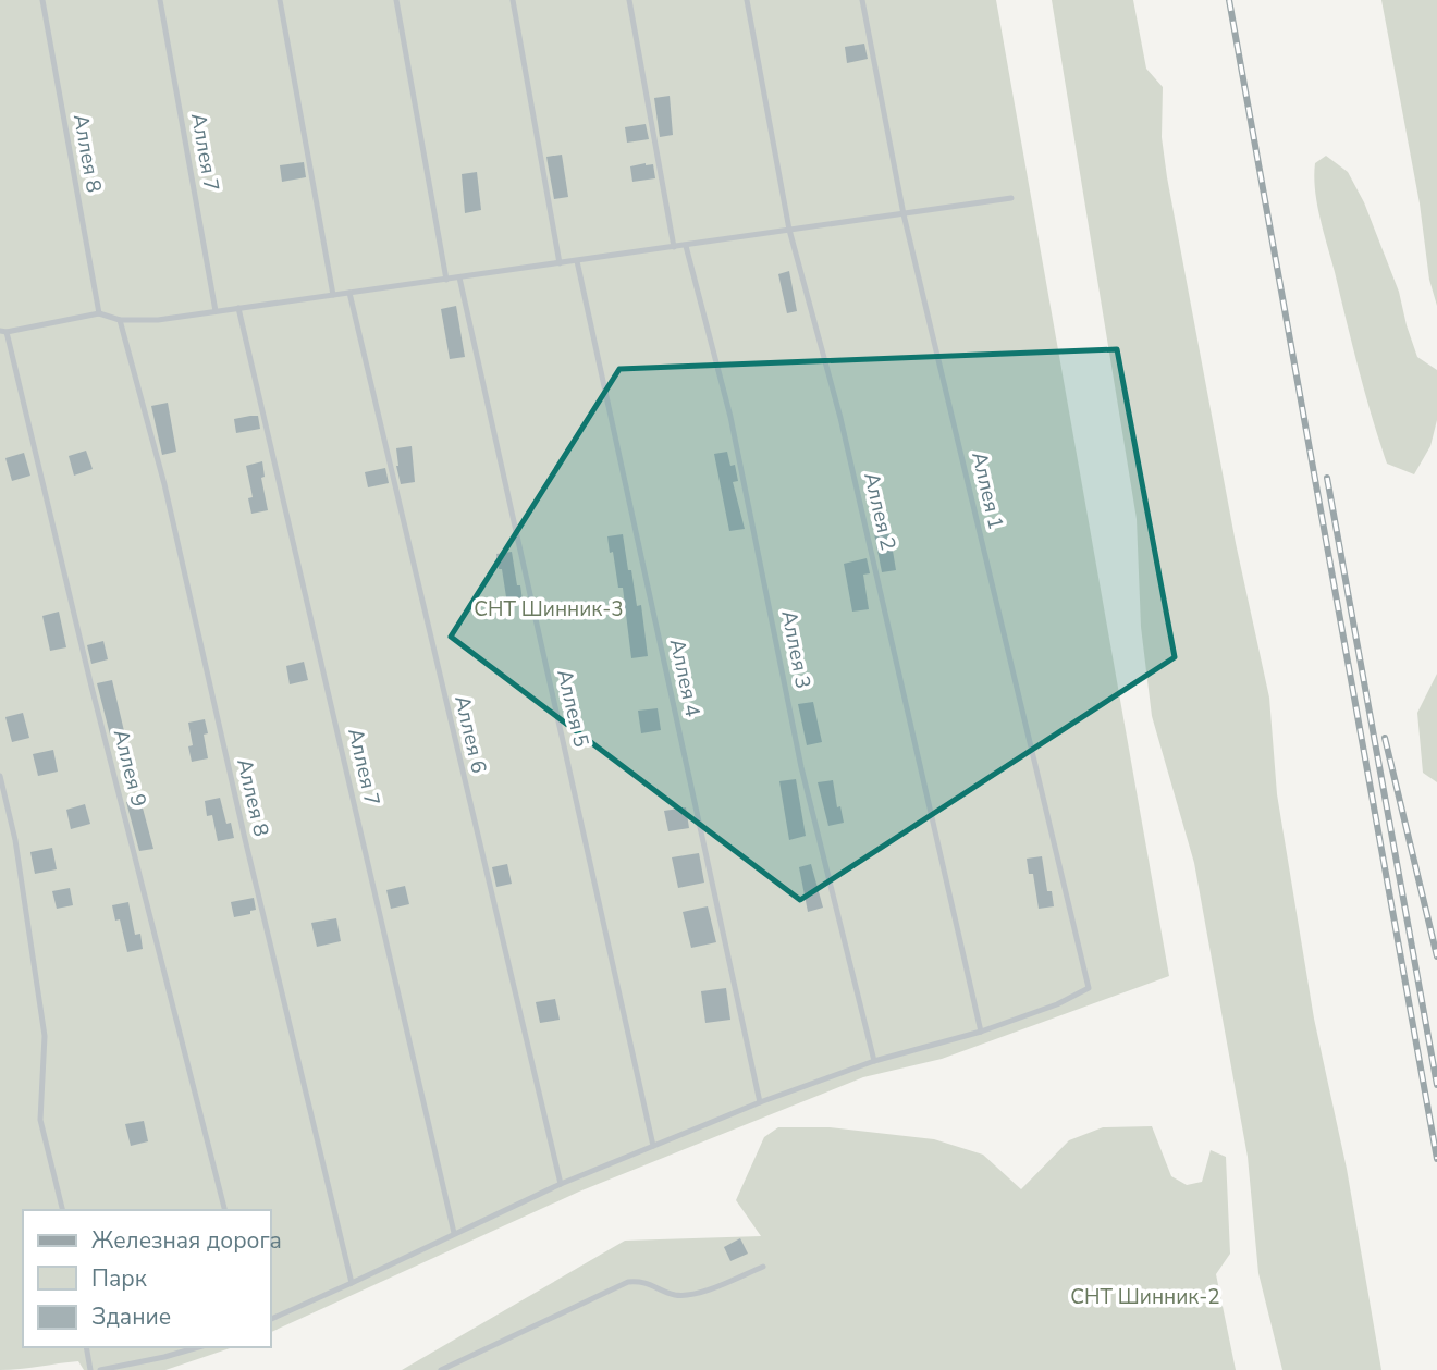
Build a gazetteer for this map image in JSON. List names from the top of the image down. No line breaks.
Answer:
{"streets":{"lane":["Аллея 7","Аллея 8","Аллея 1","Аллея 2","Аллея 3","Аллея 4","Аллея 5","Аллея 6","Аллея 9"]},"crossings":[["Аллея 1","Аллея 2"]],"parks":["СНТ Шинник-3","СНТ Шинник-2"],"legend":["Железная дорога","Парк","Здание"]}
